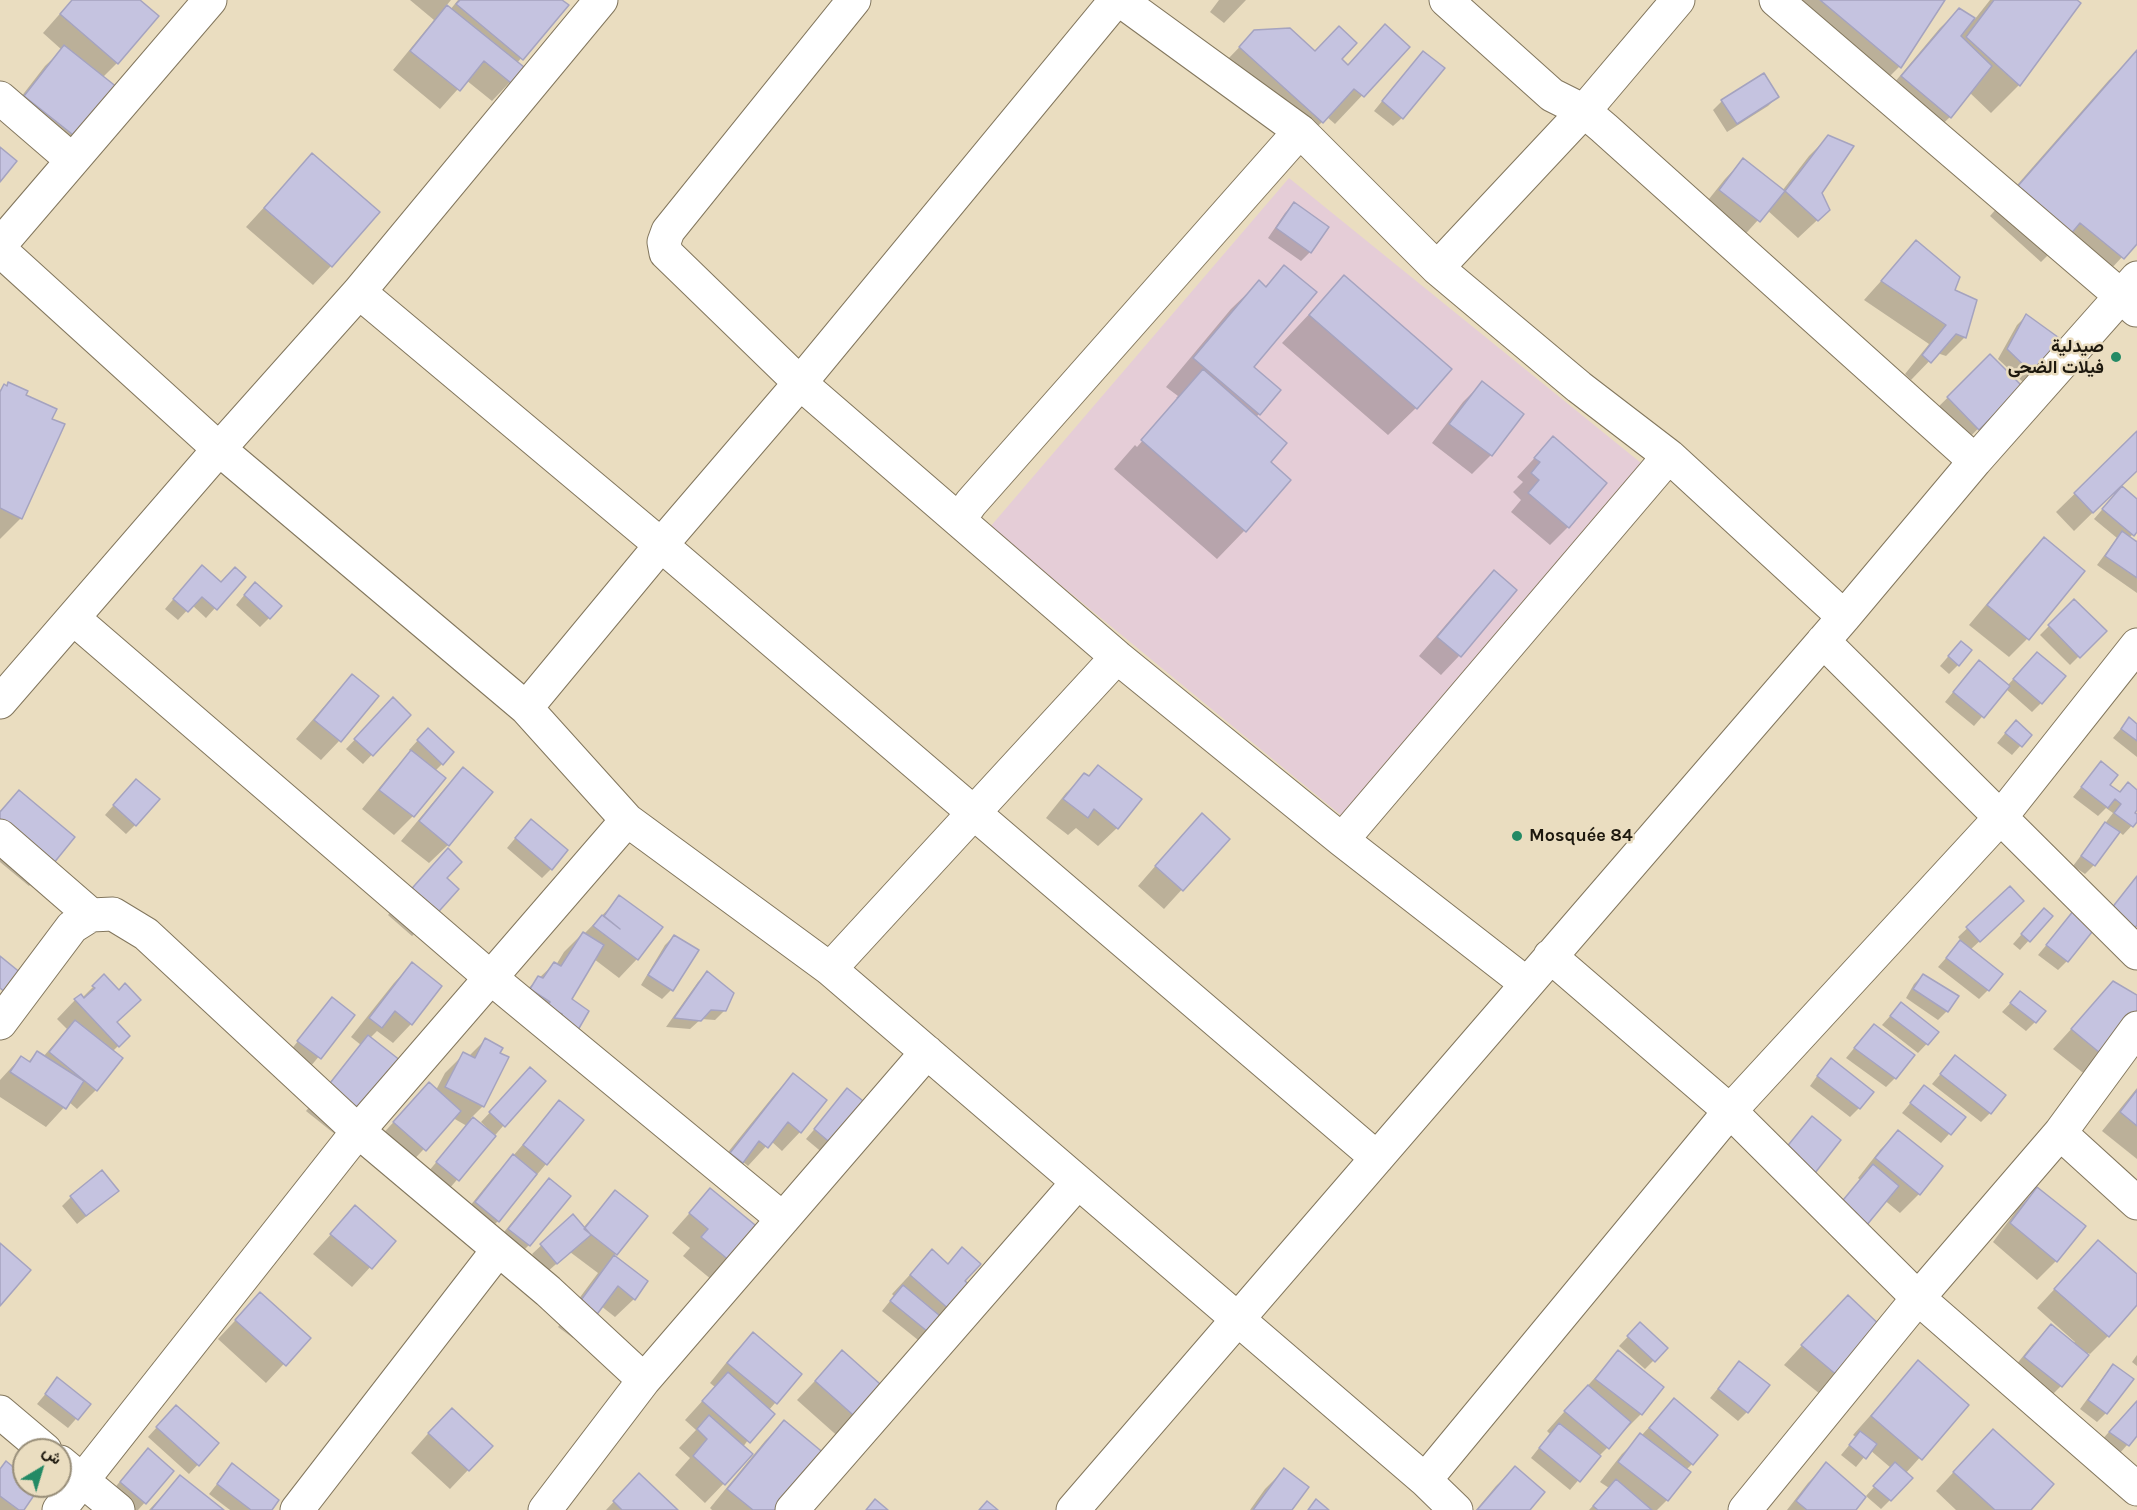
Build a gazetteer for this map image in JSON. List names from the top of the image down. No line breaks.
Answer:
{"places":["صيدلية فيلات الضحى","Mosquée 84"],"north":"top right"}
